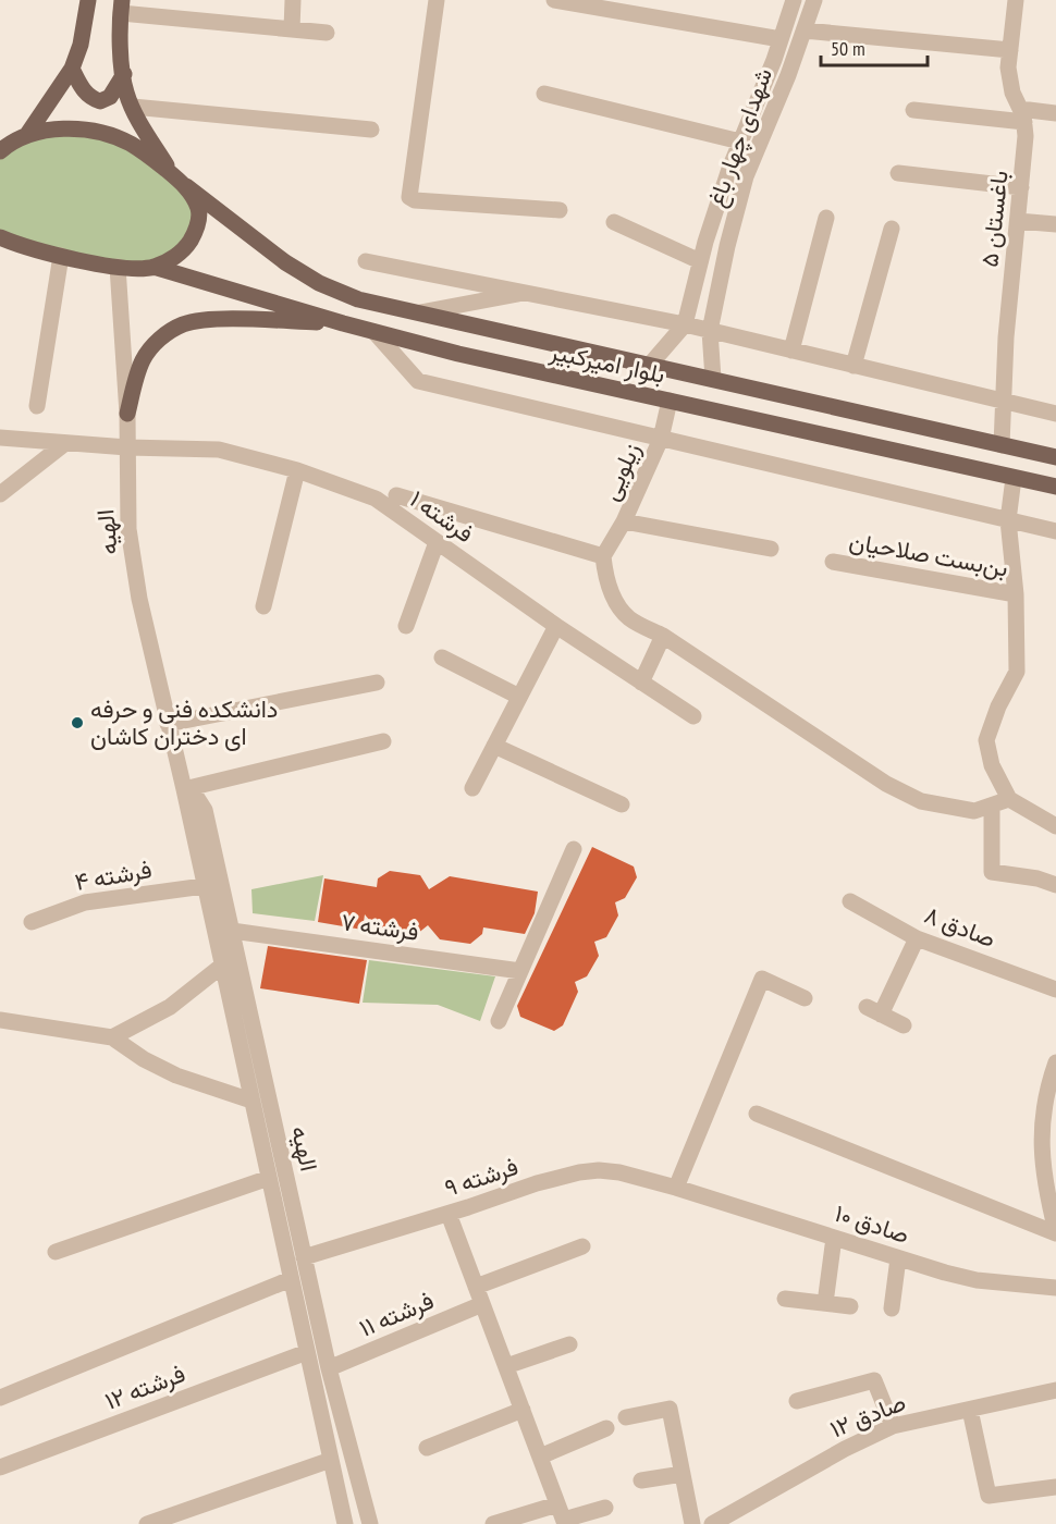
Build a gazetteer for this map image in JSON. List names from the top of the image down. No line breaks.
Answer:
{"streets":{"main road":["بلوار امیرکبیر"],"street":["شهدای چهار باغ","باغستان ۵","زیلویی","فرشته ۱","الهیه","بن‌بست صلاحیان","فرشته ۴","فرشته ۷","صادق ۸","فرشته ۹","صادق ۱۰","فرشته ۱۱","فرشته ۱۲","صادق ۱۲"]},"crossings":[["شهدای چهار باغ","بلوار امیرکبیر"],["باغستان ۵","بلوار امیرکبیر"],["بلوار امیرکبیر","زیلویی"],["فرشته ۱","الهیه"],["الهیه","فرشته ۴"],["الهیه","فرشته ۷"],["الهیه","فرشته ۹"],["الهیه","فرشته ۱۱"],["الهیه","فرشته ۱۲"],["فرشته ۹","صادق ۱۰"]],"places":["دانشکده فنی و حرفه ای دختران کاشان"],"scale_bar":"50 m"}
